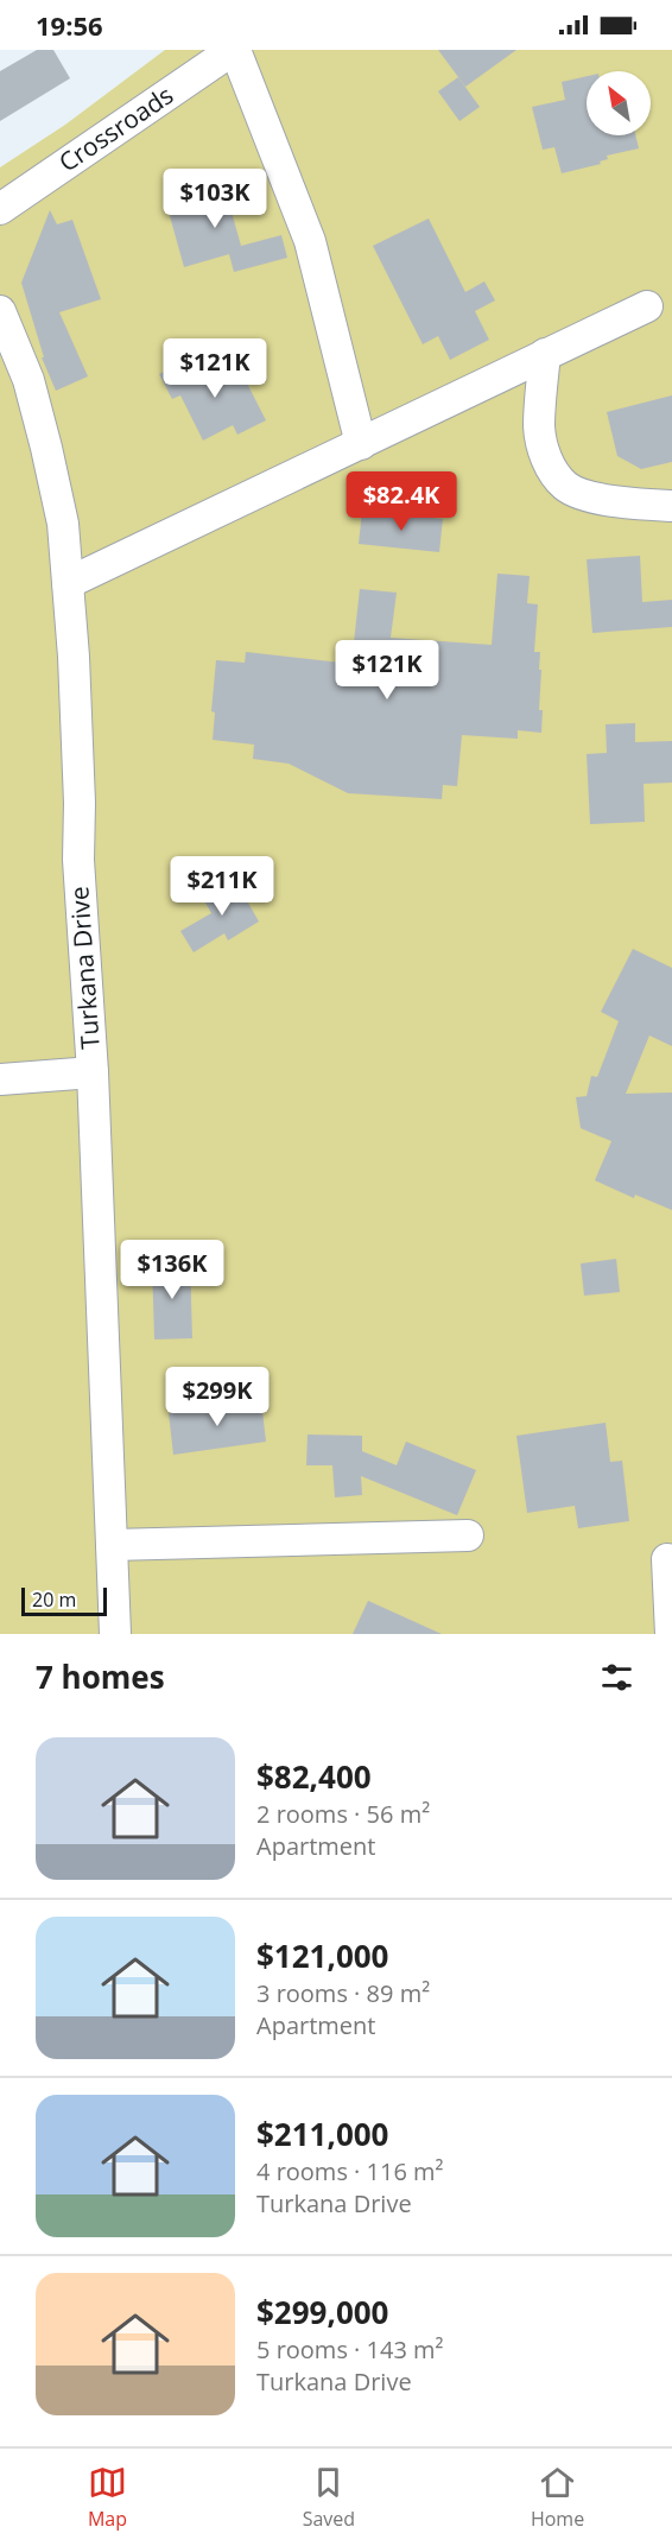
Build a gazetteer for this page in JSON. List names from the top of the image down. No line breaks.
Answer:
{"streets":{"street":["Crossroads","Turkana Drive"]},"scale_bar":"20 m","north":"top left","page":{"status":"19:56","price":["$103K","$121K","$82.4K","$121K","$211K","$136K","$299K"],"scale":"20 m","heading":"7 homes","list":[{"name":"$82,400","note":"2 rooms · 56 m² · Apartment"},{"name":"$121,000","note":"3 rooms · 89 m² · Apartment"},{"name":"$211,000","note":"4 rooms · 116 m² · Turkana Drive"},{"name":"$299,000","note":"5 rooms · 143 m² · Turkana Drive"}],"tabs":["Map","Saved","Home"]}}
